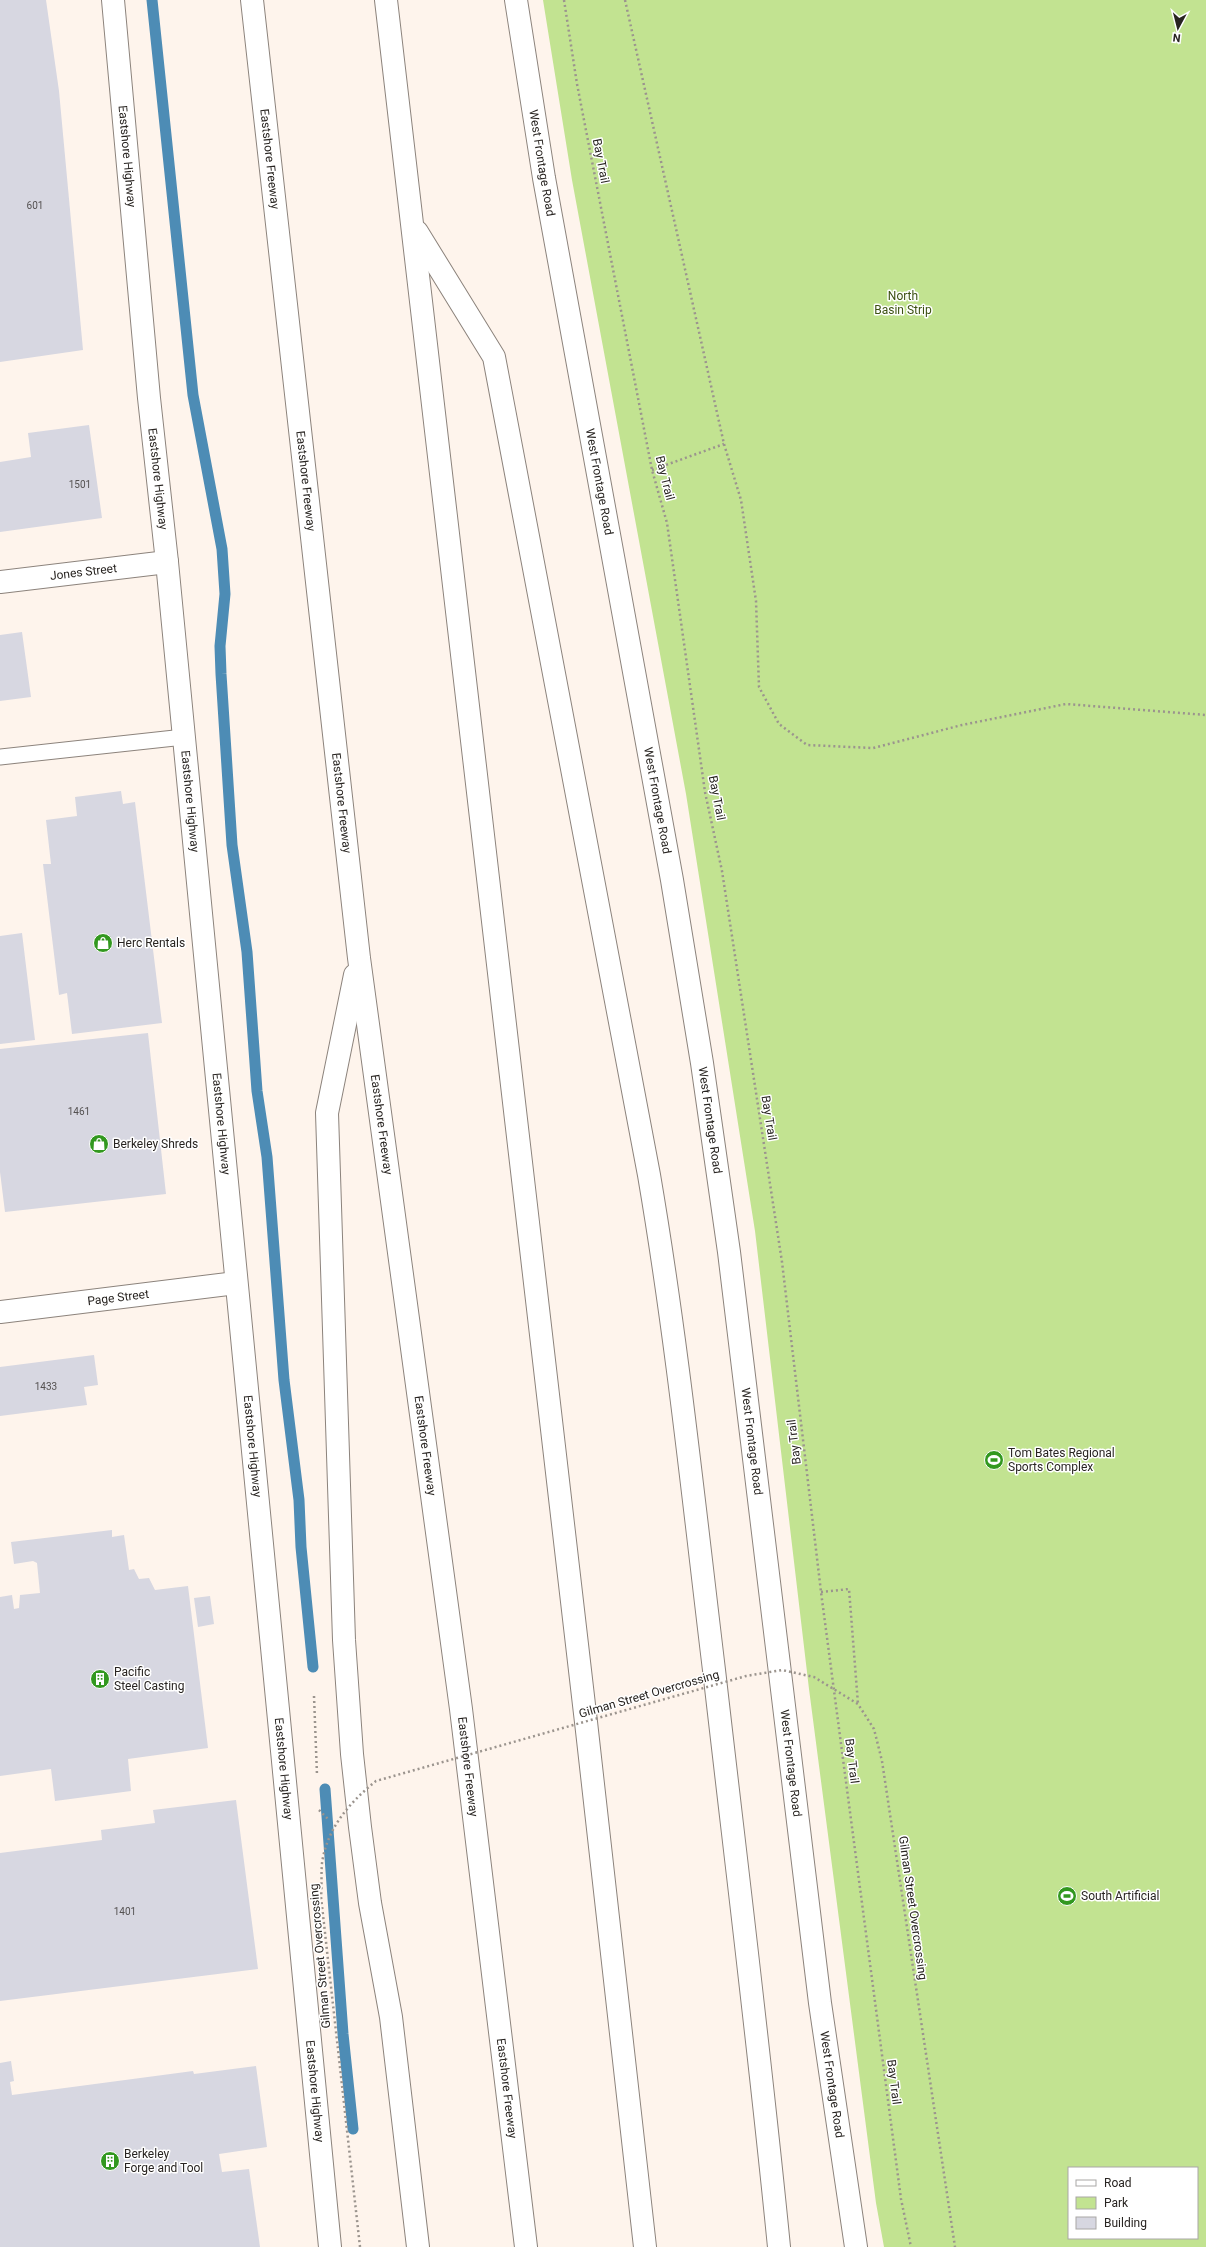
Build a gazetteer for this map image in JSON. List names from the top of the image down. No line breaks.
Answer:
{"streets":{"main road":["Eastshore Highway","Eastshore Freeway","West Frontage Road","Jones Street","Page Street"],"path":["Bay Trail","Gilman Street Overcrossing"]},"crossings":[["Eastshore Highway","Jones Street"],["Eastshore Highway","Page Street"]],"parks":["North Basin Strip"],"places":{"shop":["Herc Rentals","Berkeley Shreds"],"sports":["Tom Bates Regional Sports Complex","South Artificial"],"building":["Pacific Steel Casting","Berkeley Forge and Tool"]},"house_numbers":["601","1501","1461","1433","1401"],"legend":["Road","Park","Building"],"north":"bottom"}
